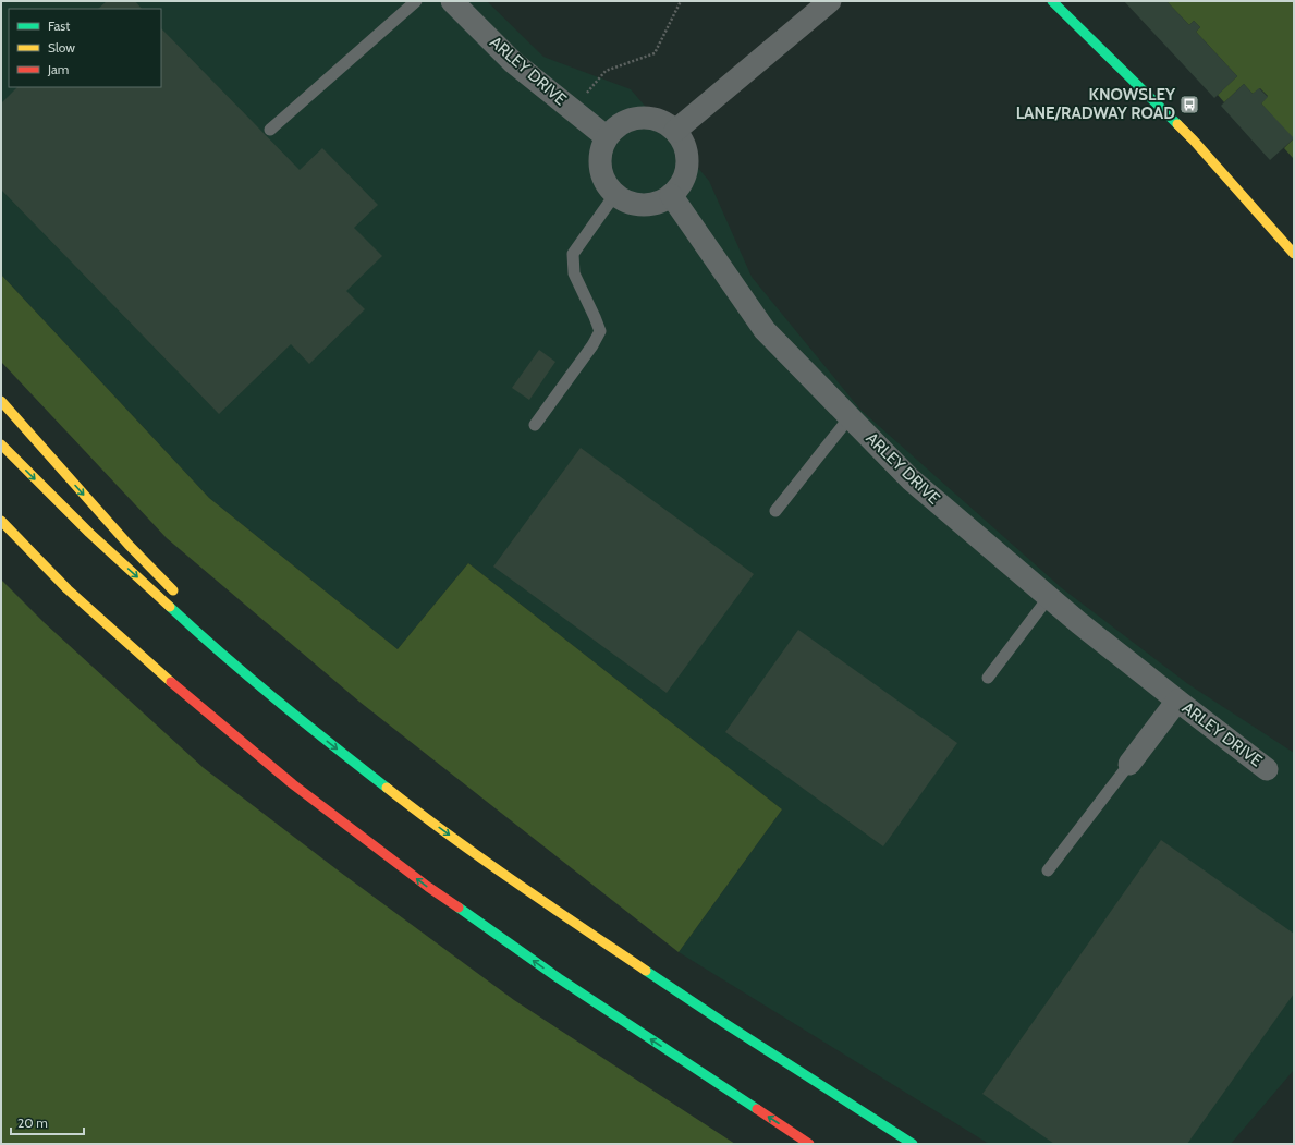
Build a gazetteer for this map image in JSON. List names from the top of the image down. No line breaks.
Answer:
{"streets":{"street":["ARLEY DRIVE"]},"places":{"bus stop":["KNOWSLEY LANE/RADWAY ROAD"]},"legend":["Fast","Slow","Jam"],"scale_bar":"20 m"}
